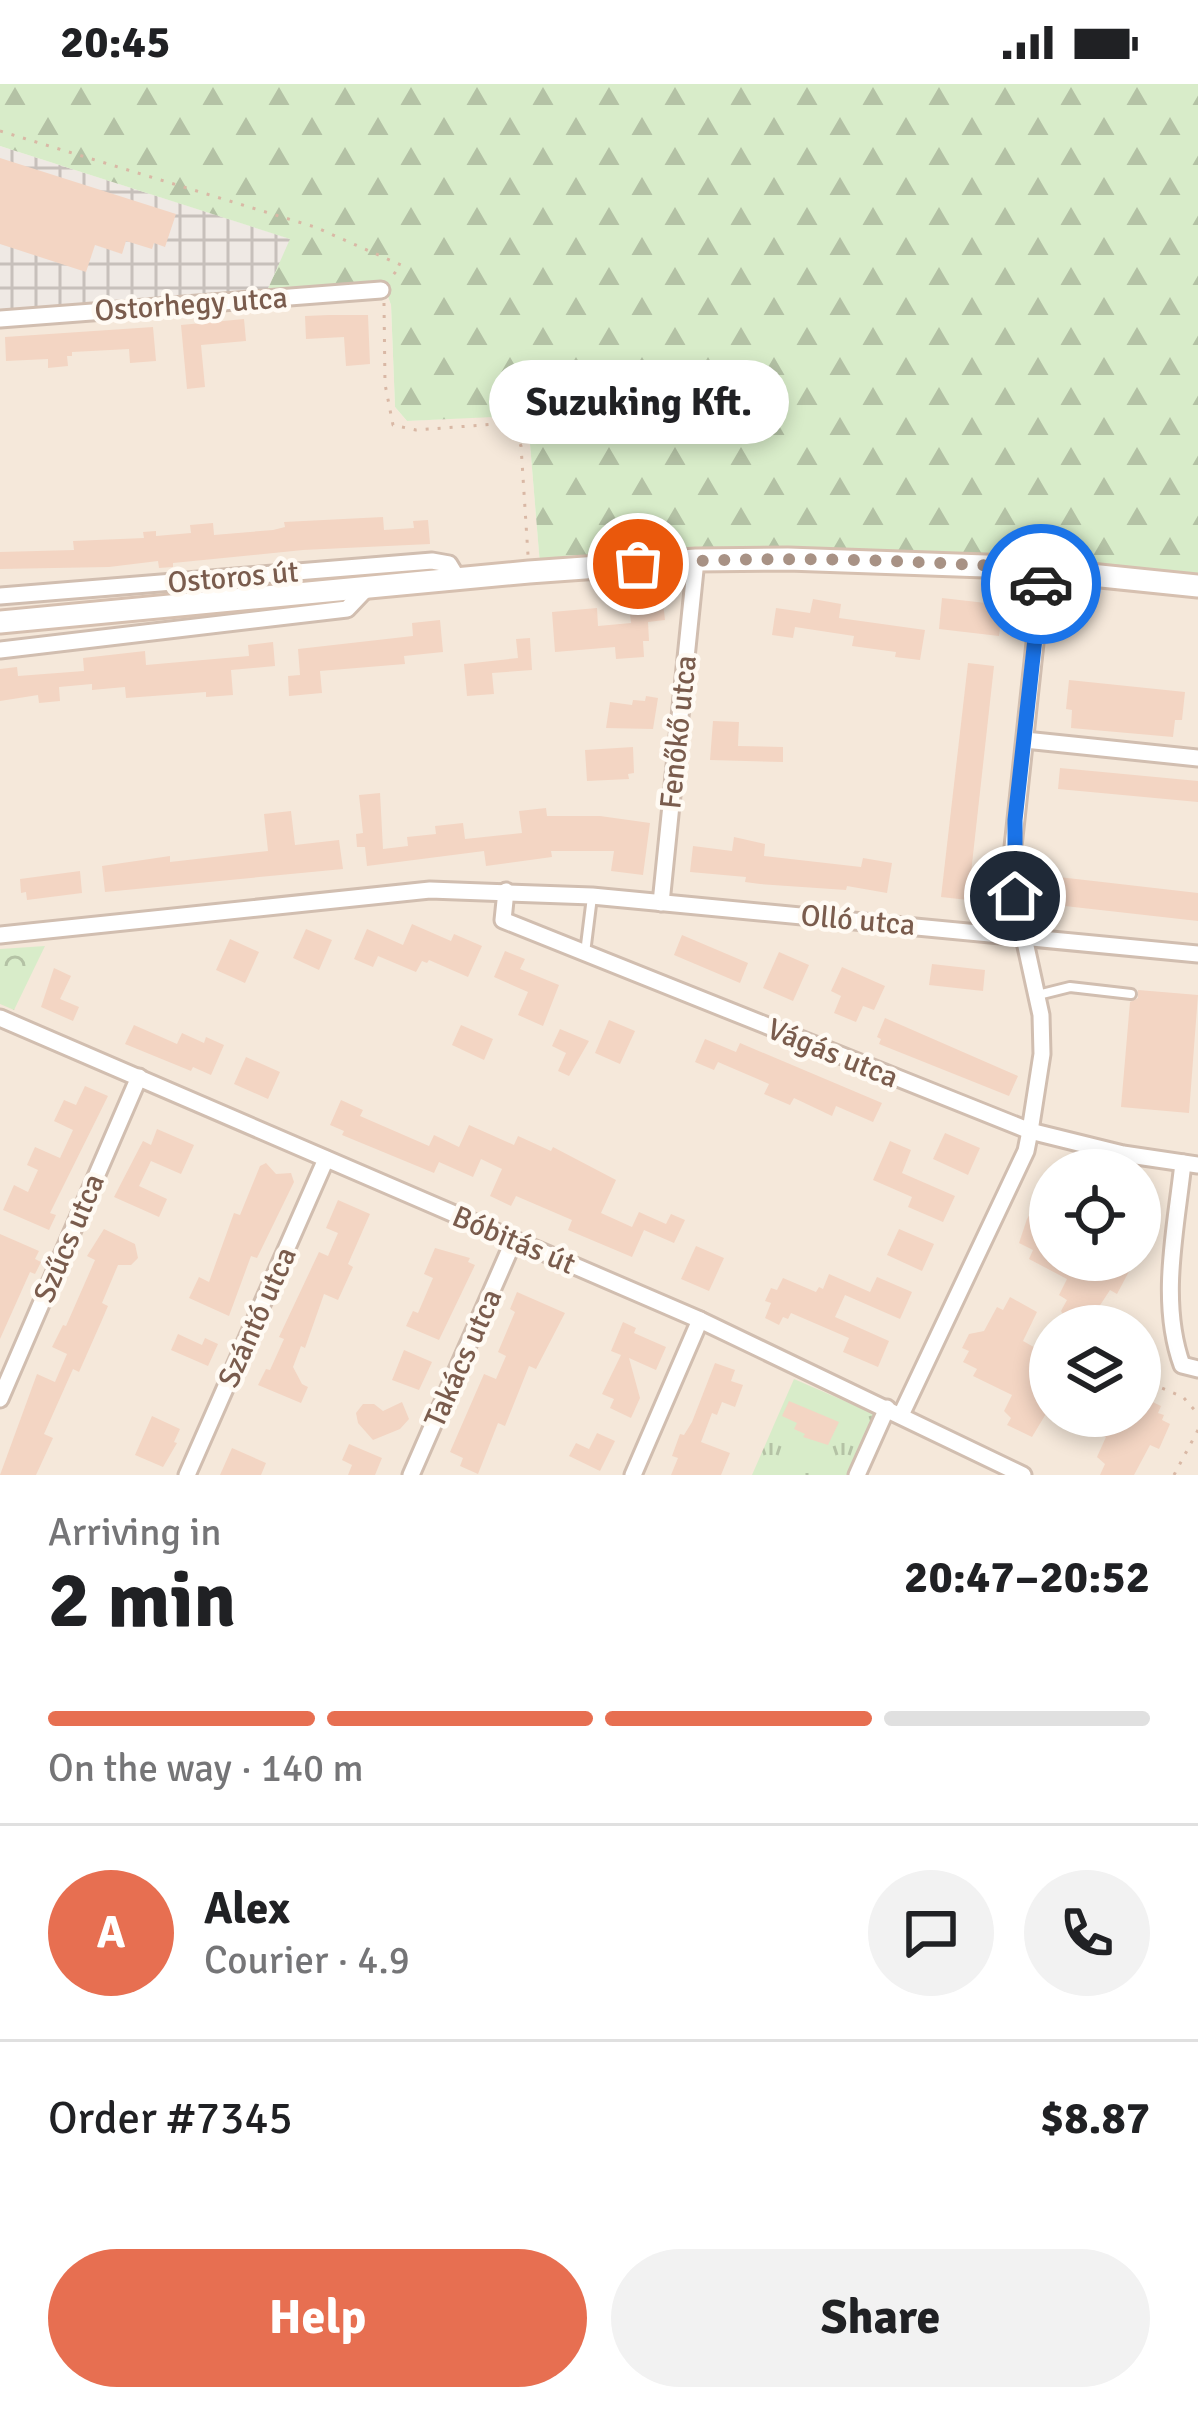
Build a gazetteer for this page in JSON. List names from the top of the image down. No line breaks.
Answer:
{"streets":{"main road":["Ostoros út"],"street":["Ostorhegy utca","Fenőkő utca","Olló utca","Vágás utca","Szűcs utca","Bóbitás út","Szántó utca","Takács utca"]},"crossings":[["Ostoros út","Fenőkő utca"],["Fenőkő utca","Olló utca"],["Szűcs utca","Bóbitás út"],["Bóbitás út","Szántó utca"],["Bóbitás út","Takács utca"]],"places":["Suzuking Kft."],"page":{"status":"20:45","bubble":"Suzuking Kft.","heading":["2 min","Arriving in","20:47–20:52"],"panel":["Alex","Courier · 4.9","Order #7345","$8.87"],"bar":"On the way · 140 m","round":"A","buttons":["Help","Share"]}}
